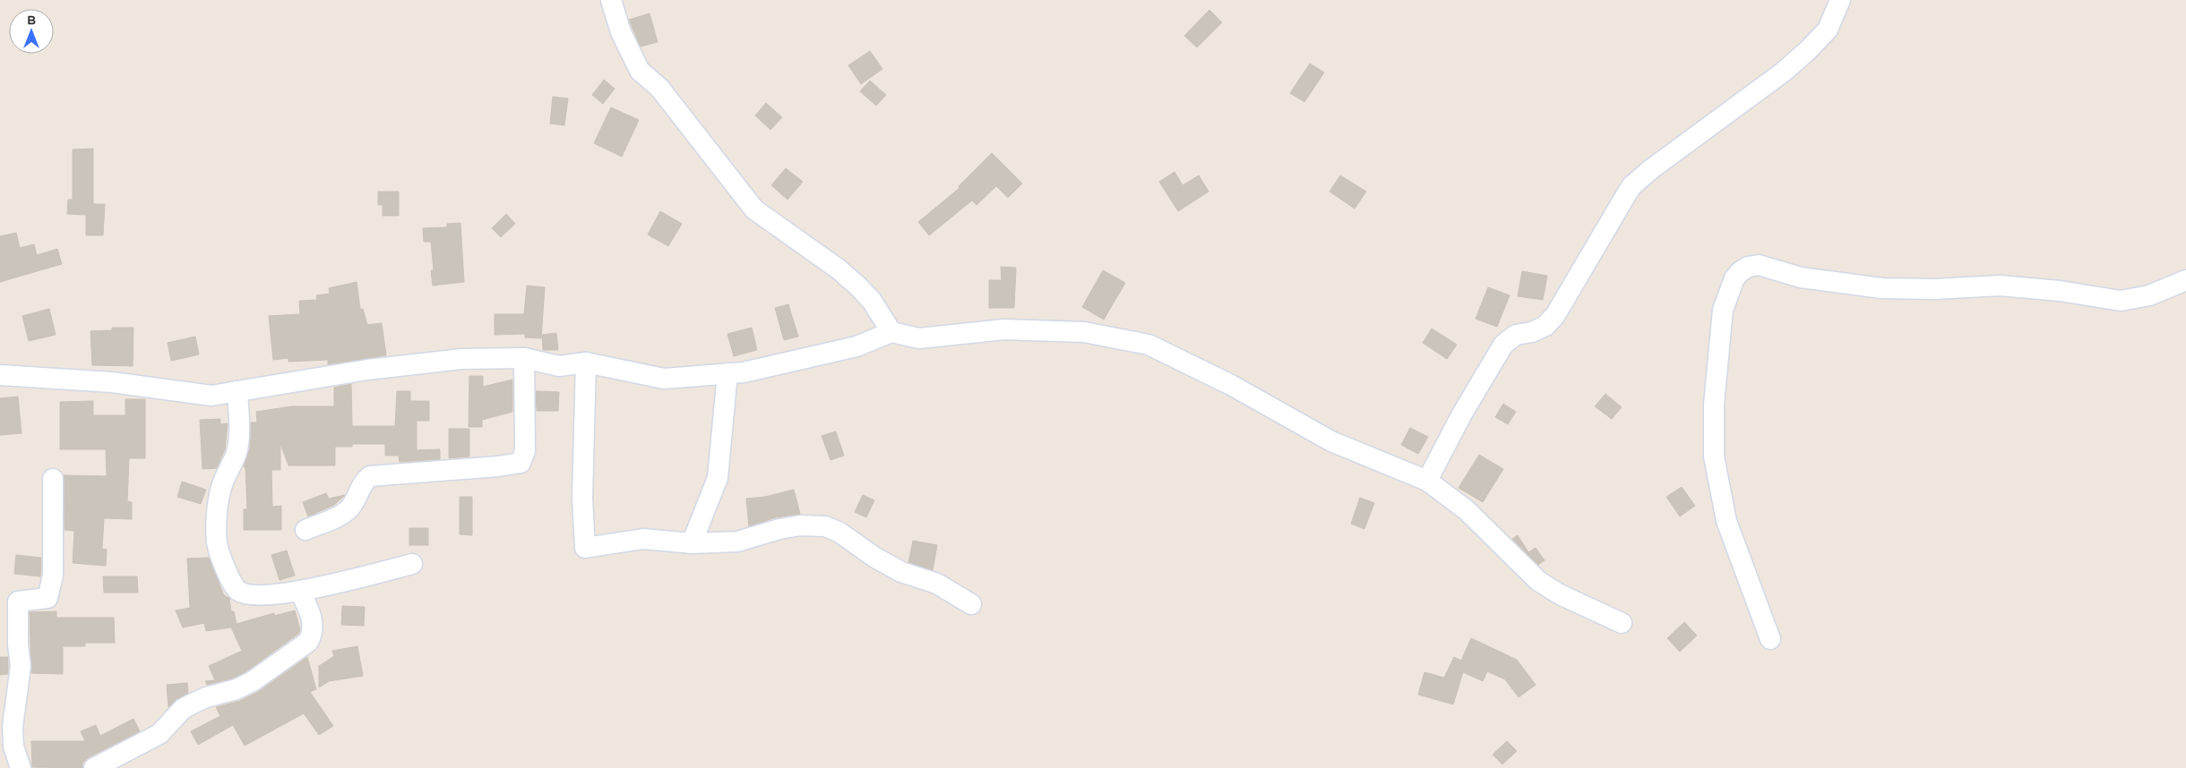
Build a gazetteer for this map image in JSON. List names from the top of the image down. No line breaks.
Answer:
{"north":"top"}
